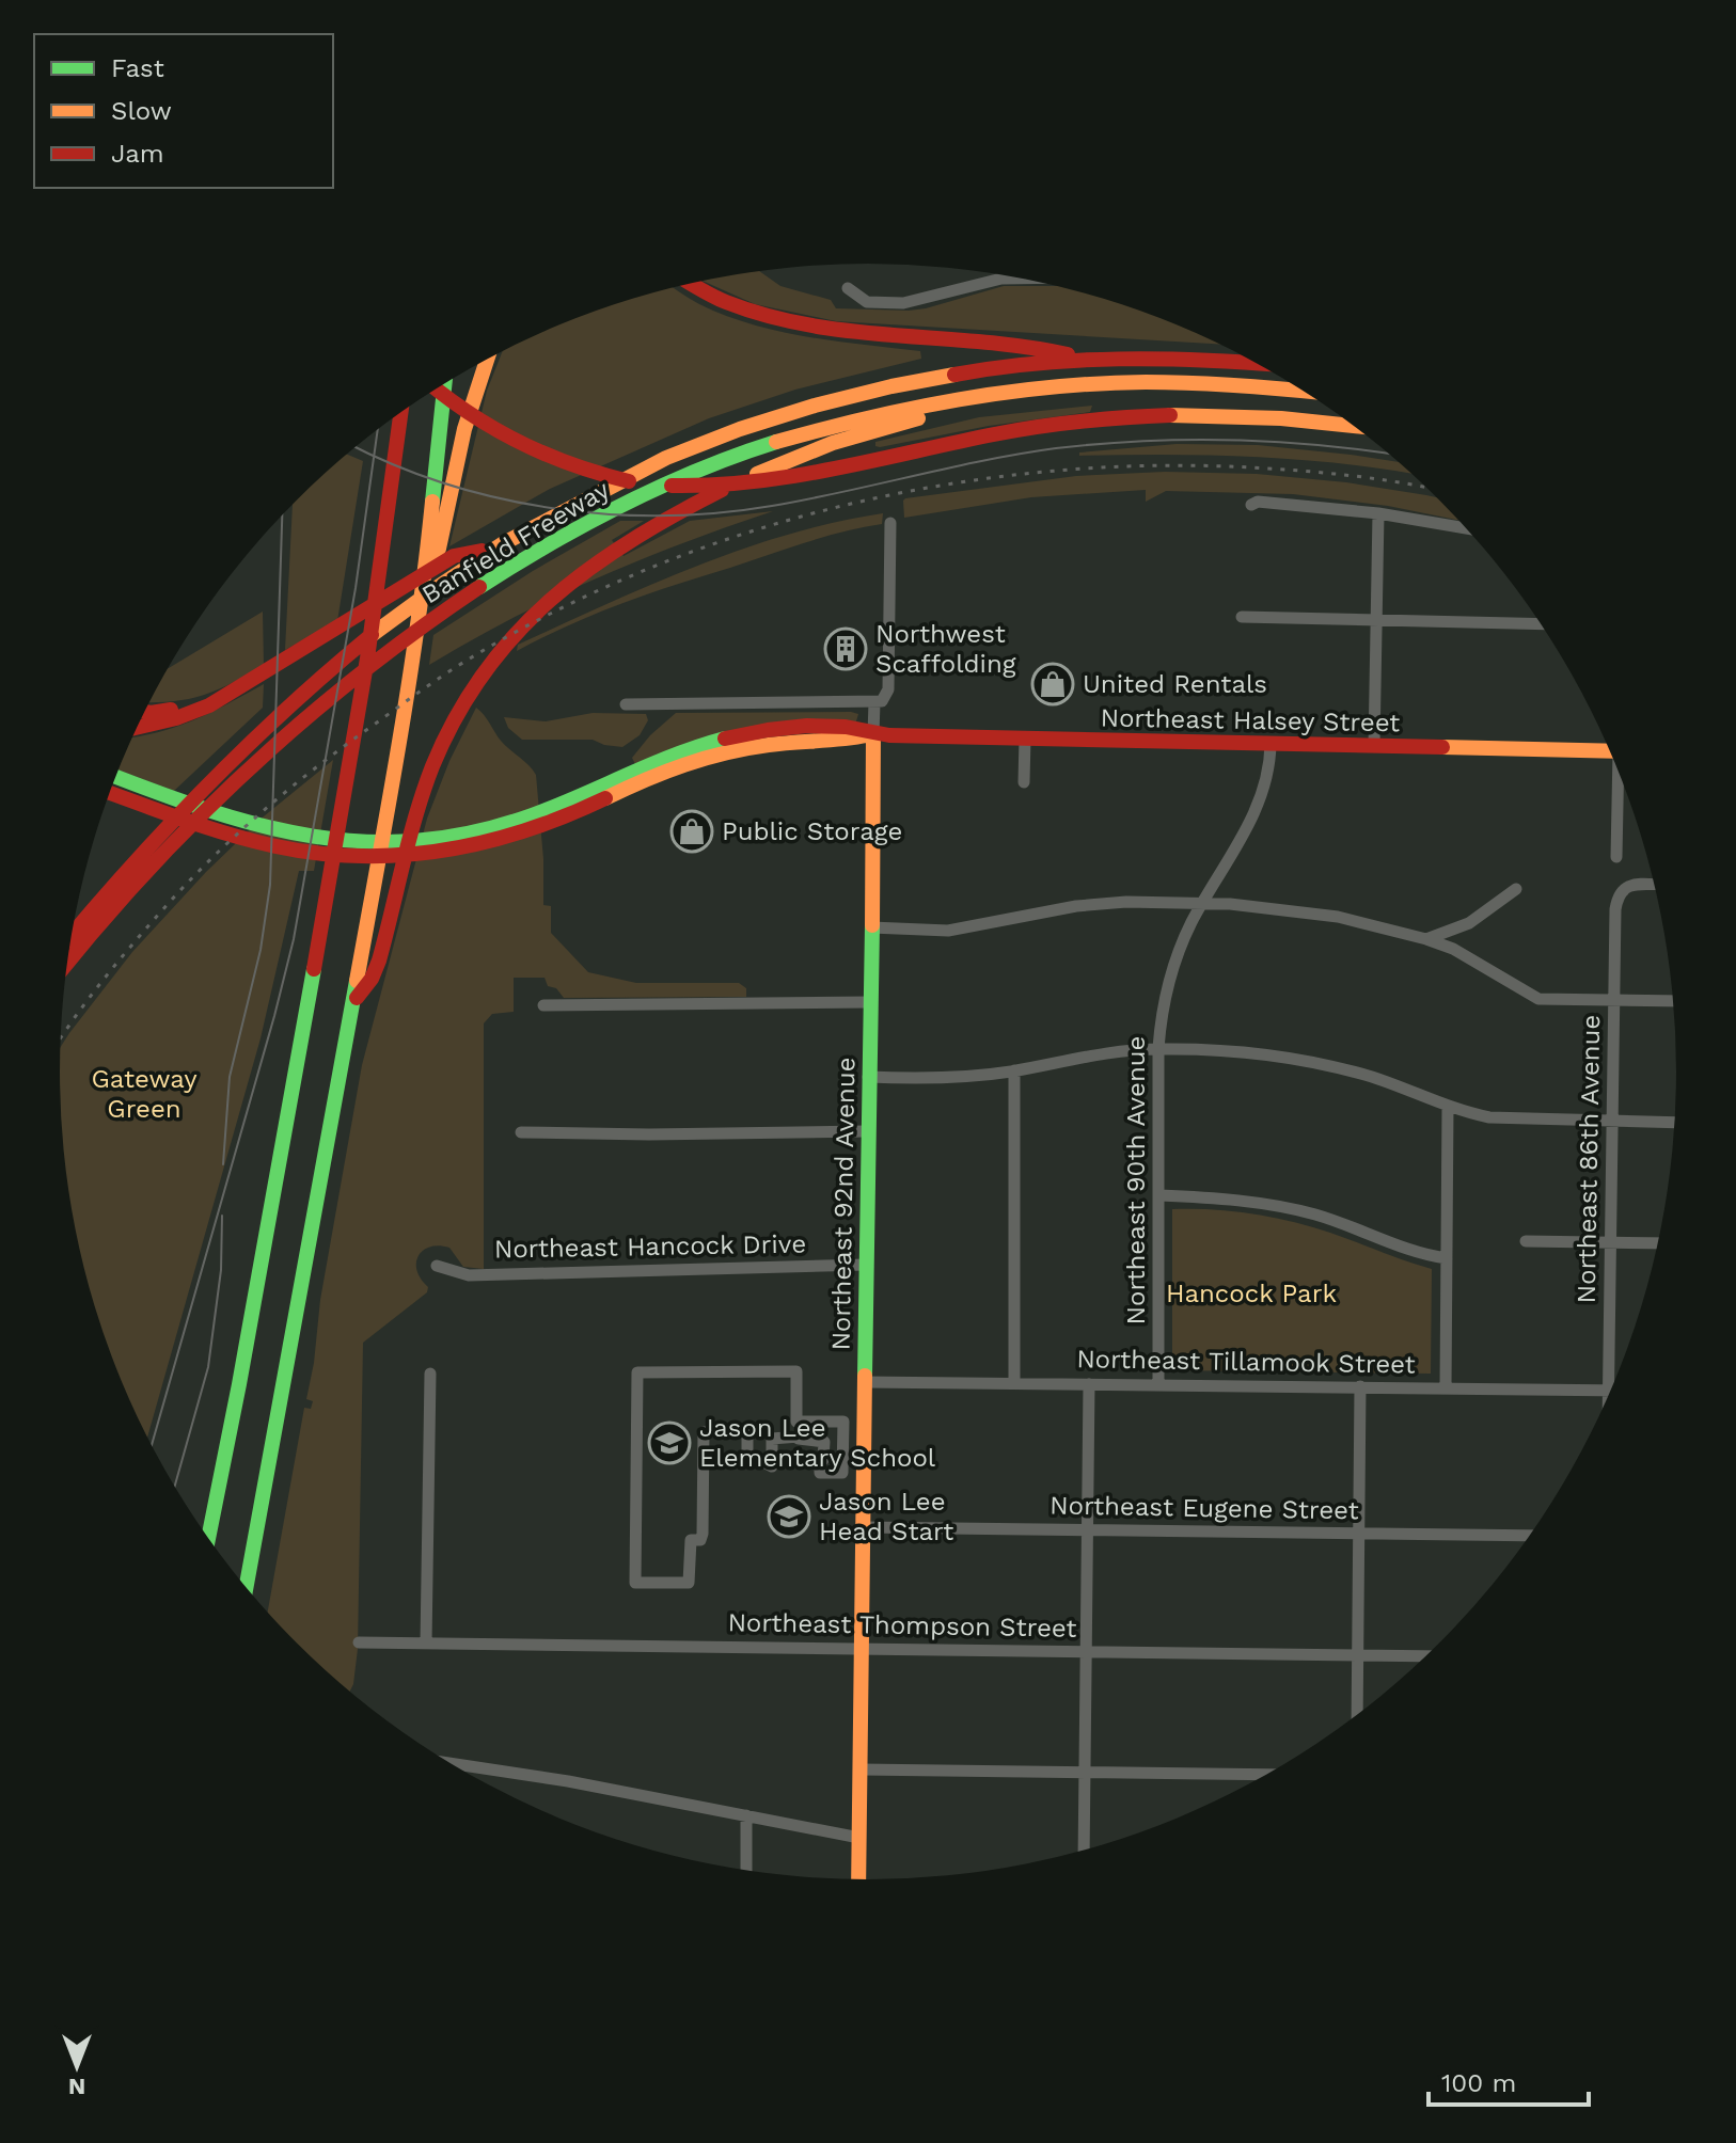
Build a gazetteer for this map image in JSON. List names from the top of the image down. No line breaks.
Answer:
{"streets":{"main road":["Banfield Freeway","Northeast Halsey Street","Northeast 92nd Avenue"],"street":["Northeast 86th Avenue","Northeast 90th Avenue","Northeast Hancock Drive","Northeast Tillamook Street","Northeast Eugene Street","Northeast Thompson Street"]},"crossings":[["Northeast Halsey Street","Northeast 90th Avenue"],["Northeast Halsey Street","Northeast 92nd Avenue"],["Northeast 86th Avenue","Northeast Tillamook Street"],["Northeast 90th Avenue","Northeast Tillamook Street"],["Northeast 92nd Avenue","Northeast Hancock Drive"],["Northeast 92nd Avenue","Northeast Tillamook Street"],["Northeast 92nd Avenue","Northeast Eugene Street"],["Northeast 92nd Avenue","Northeast Thompson Street"]],"parks":["Gateway Green","Hancock Park"],"places":{"building":["Northwest Scaffolding"],"shop":["United Rentals","Public Storage"],"school or university":["Jason Lee Elementary School","Jason Lee Head Start"]},"legend":["Fast","Slow","Jam"],"scale_bar":"100 m","north":"bottom"}
